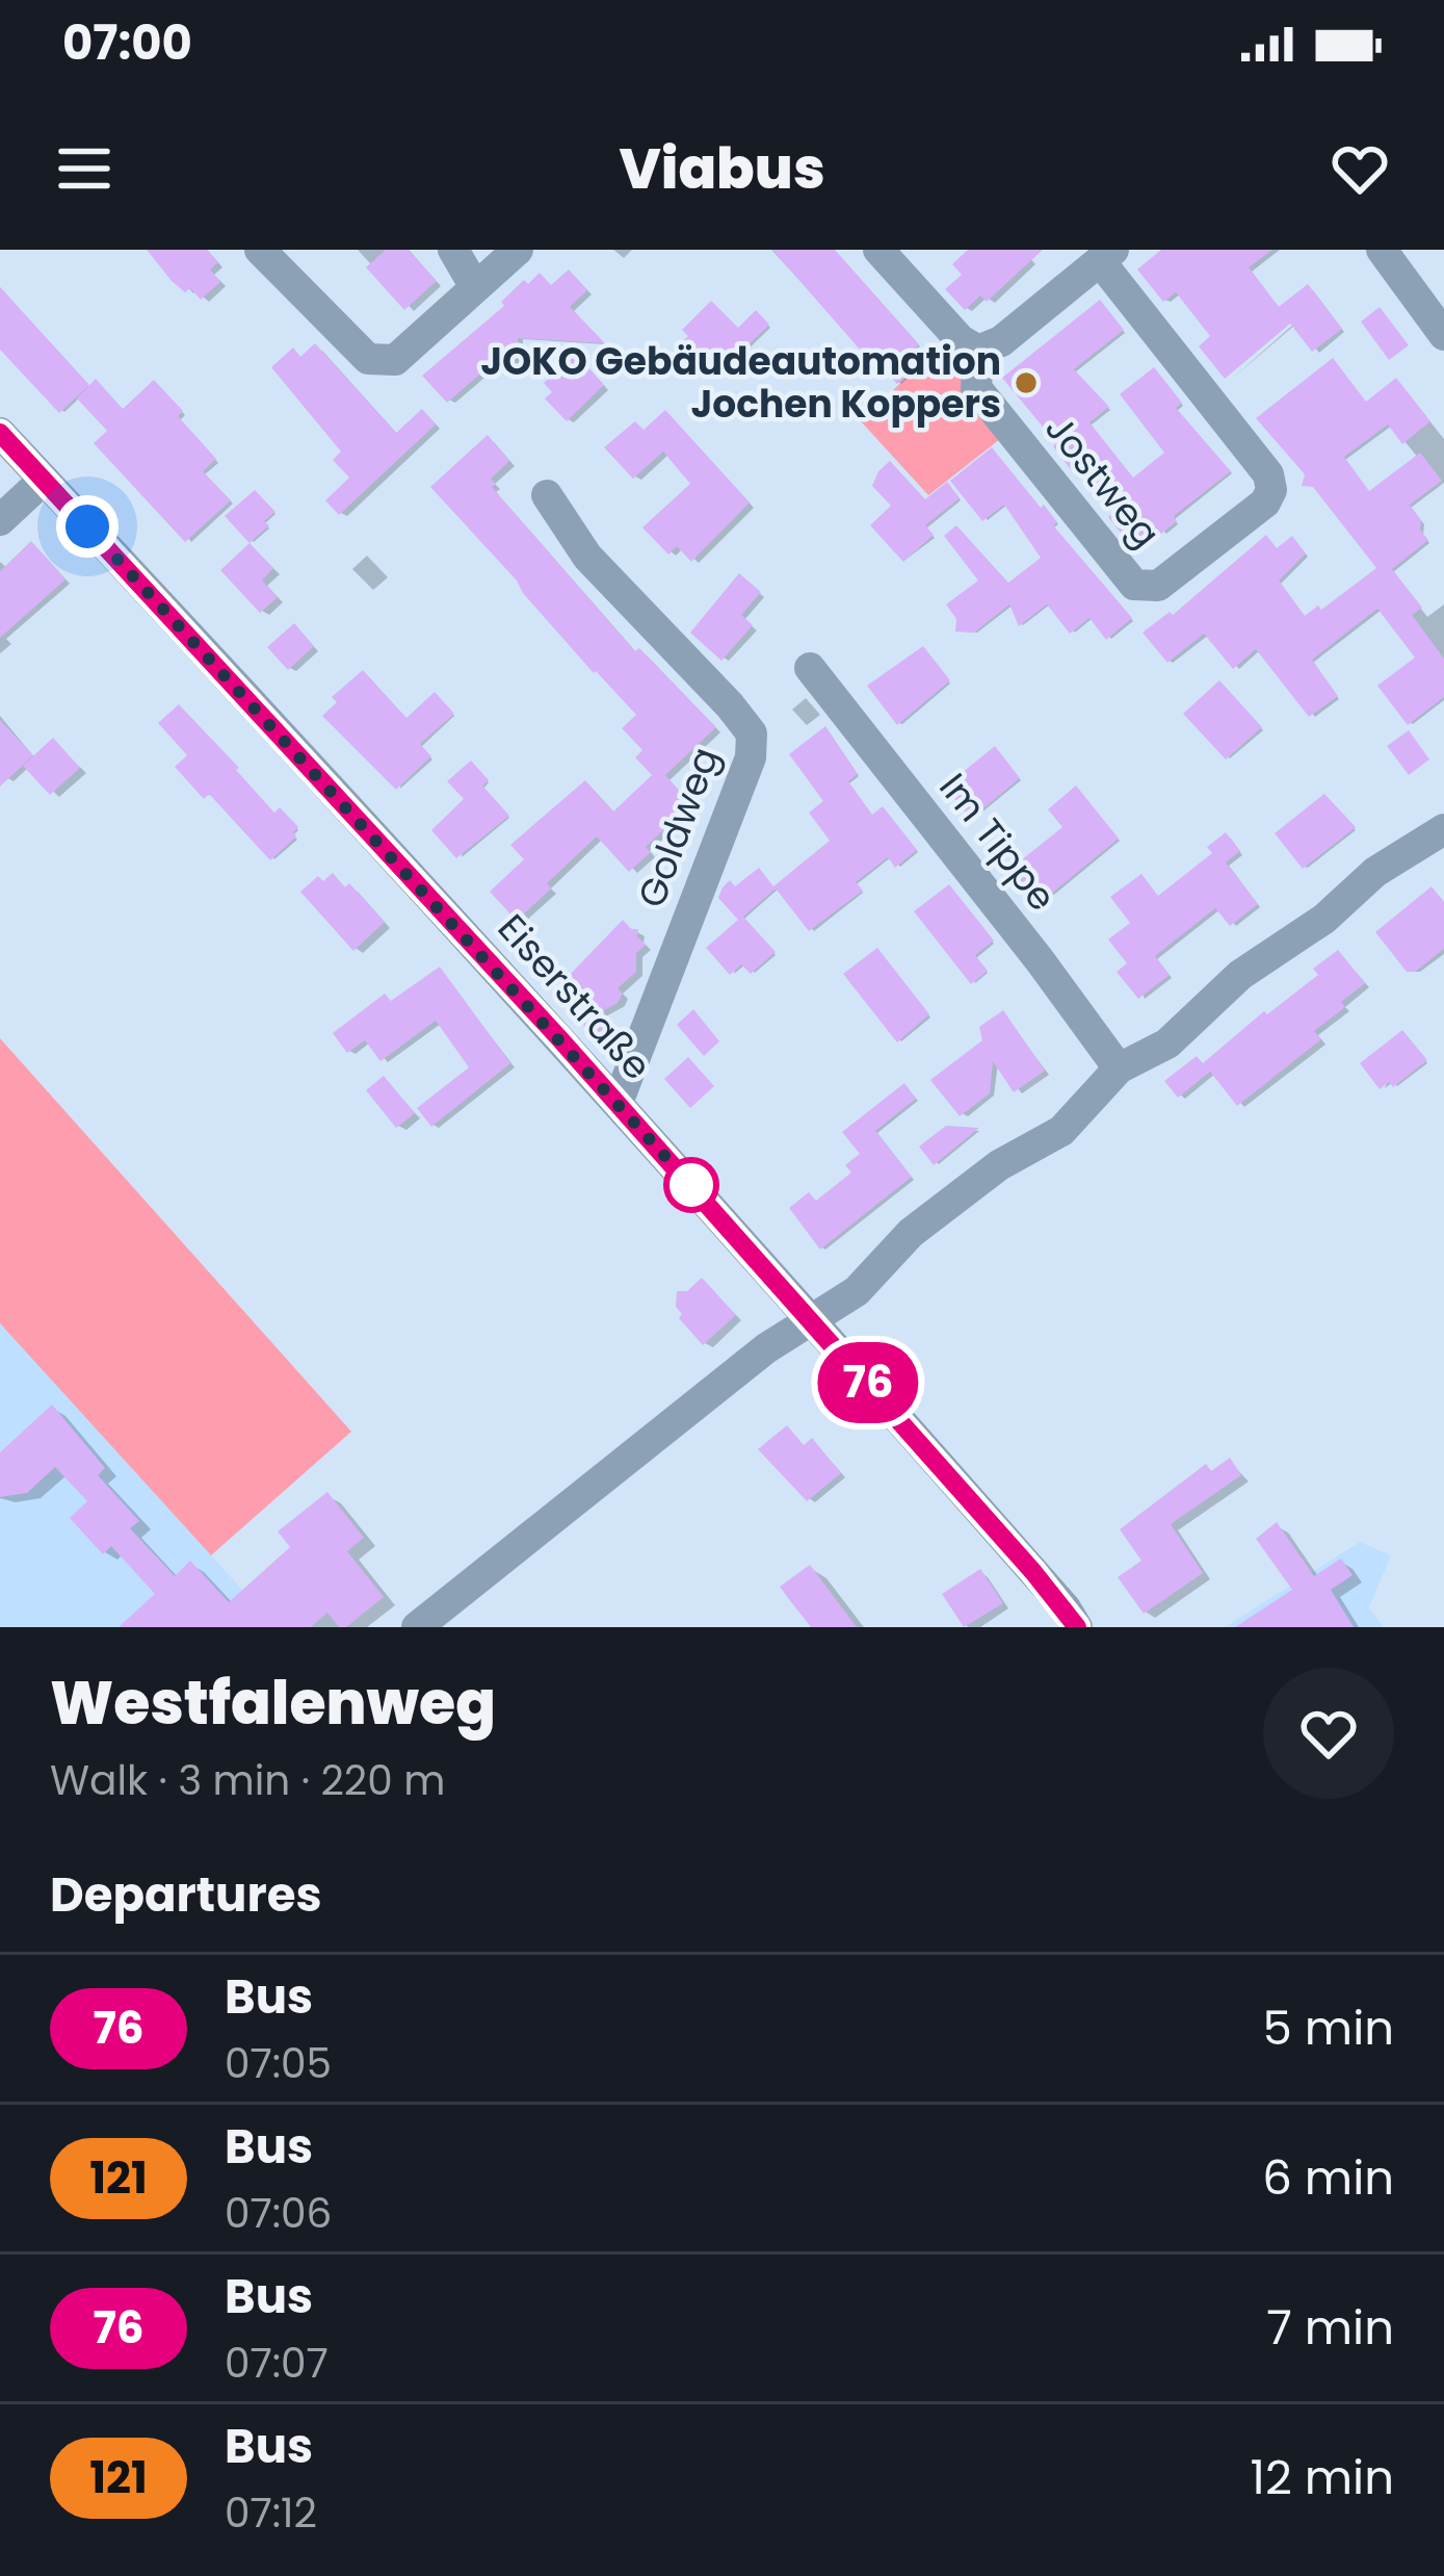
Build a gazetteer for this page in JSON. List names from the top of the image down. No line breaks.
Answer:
{"streets":{"street":["Jostweg","Goldweg","Im Tippe","Eiserstraße"]},"crossings":[["Goldweg","Eiserstraße"]],"places":["JOKO Gebäudeautomation Jochen Koppers"],"lines":["bus line 76"],"page":{"status":"07:00","header":"Viabus","on_map":"76","heading":[["Westfalenweg","Walk · 3 min · 220 m"],"Departures"],"list":[{"mark":"76","name":"Bus","note":"07:05","value":"5 min"},{"mark":"121","name":"Bus","note":"07:06","value":"6 min"},{"mark":"76","name":"Bus","note":"07:07","value":"7 min"},{"mark":"121","name":"Bus","note":"07:12","value":"12 min"}]}}
